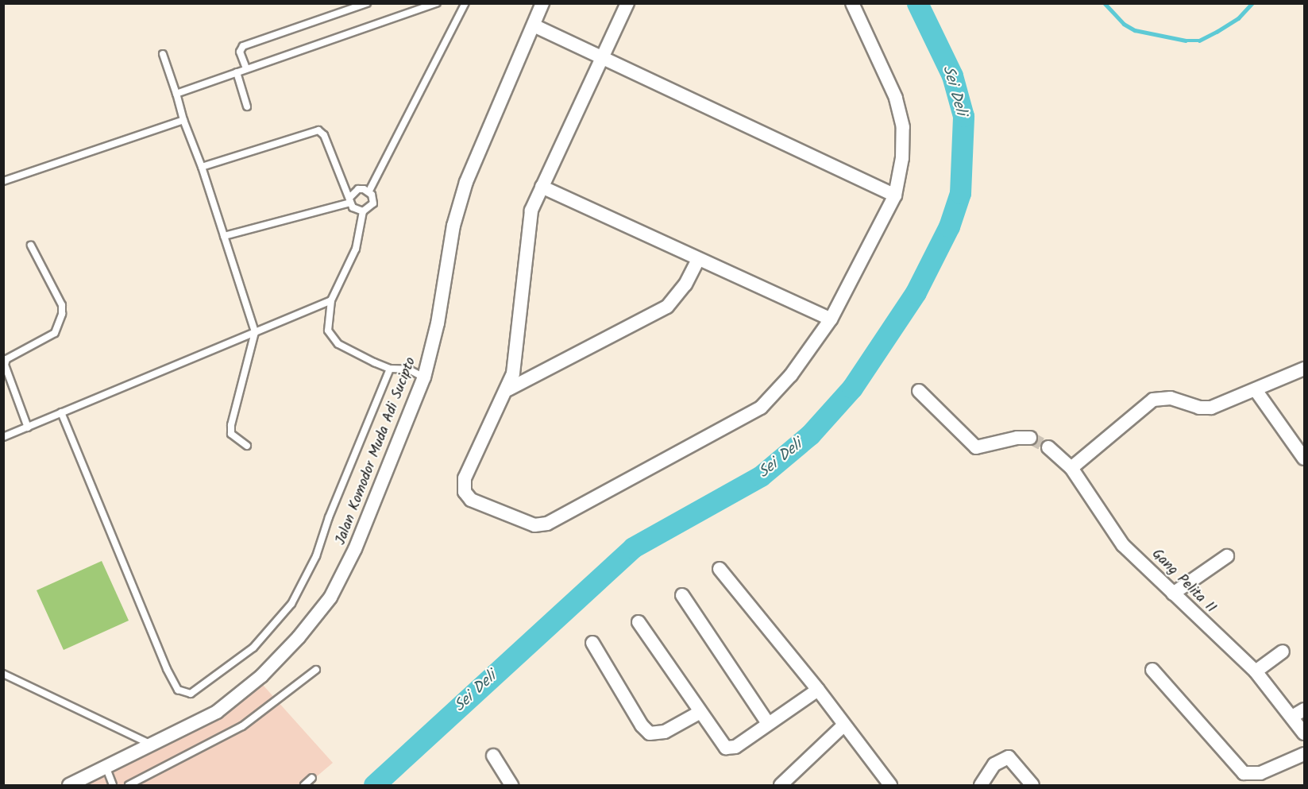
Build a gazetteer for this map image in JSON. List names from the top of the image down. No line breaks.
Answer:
{"streets":{"street":["Jalan Komodor Muda Adi Sucipto","Gang Pelita II"]},"water":["Sei Deli"]}
